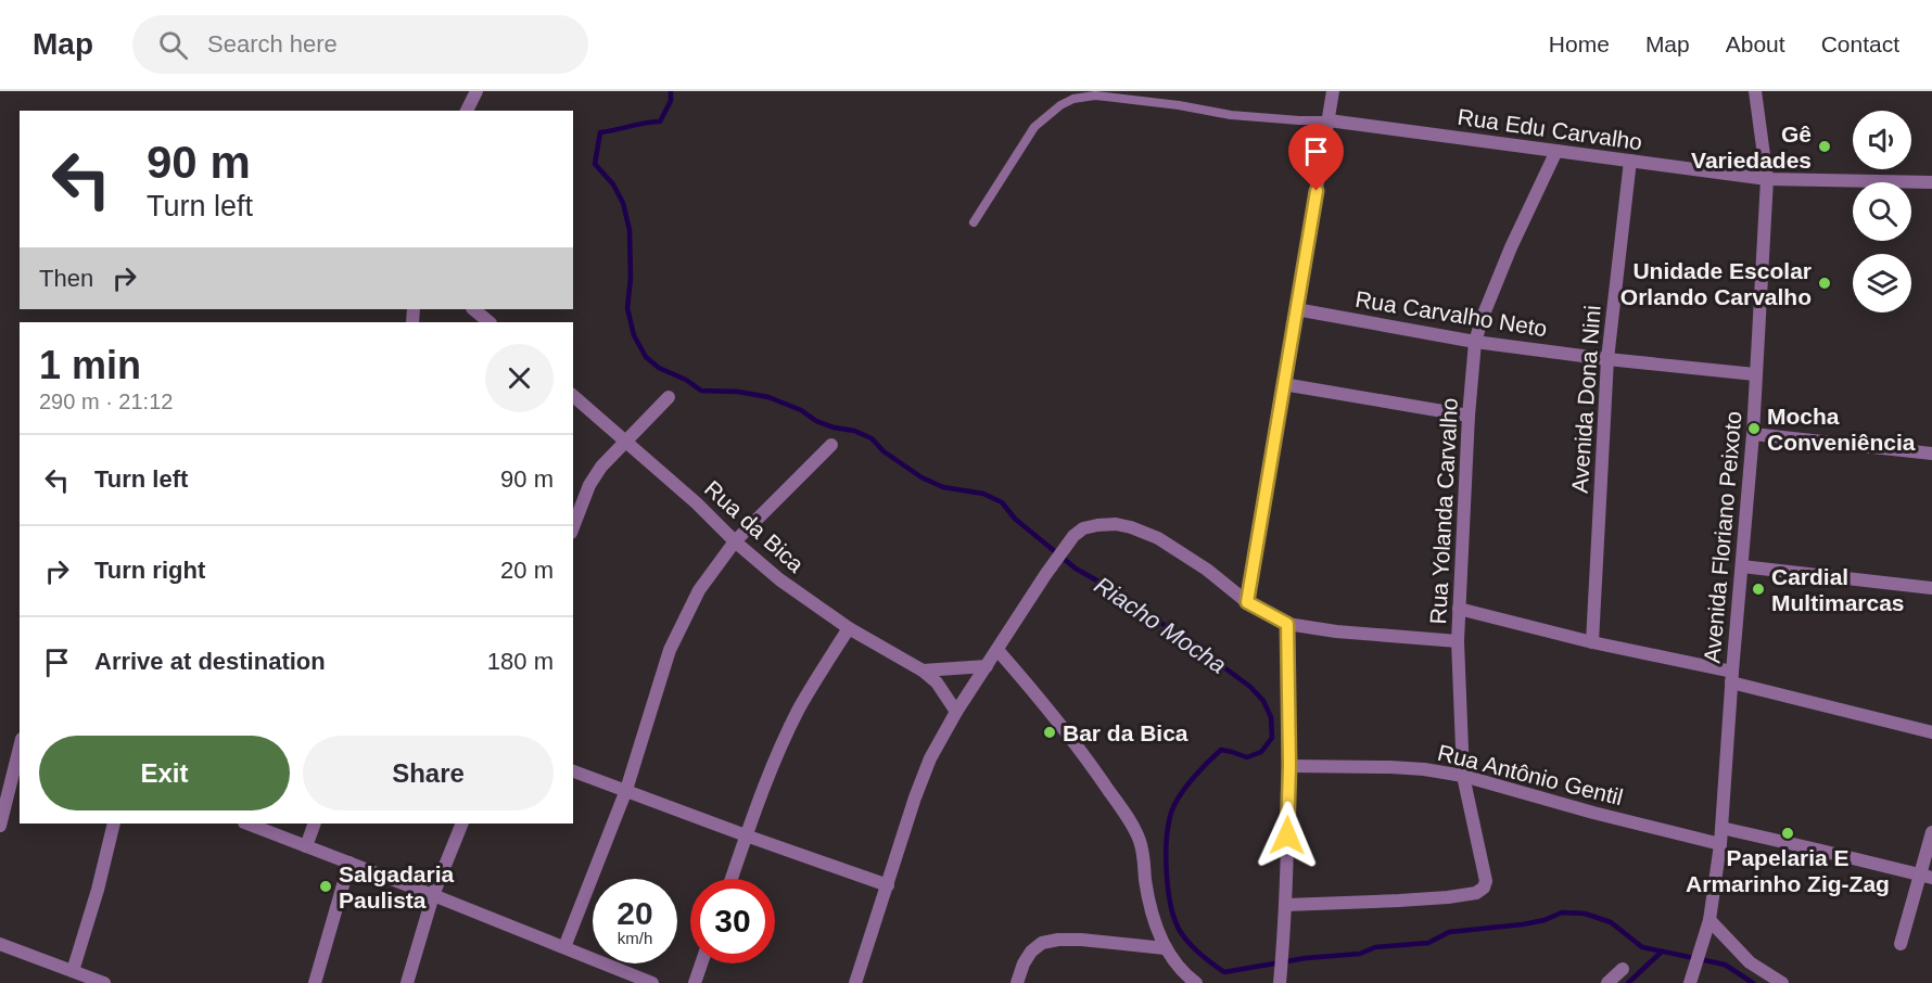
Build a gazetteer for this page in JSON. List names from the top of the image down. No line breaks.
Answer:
{"streets":{"street":["Rua Edu Carvalho","Rua Carvalho Neto","Avenida Dona Nini","Rua Yolanda Carvalho","Rua da Bica","Avenida Floriano Peixoto","Rua Antônio Gentil"]},"crossings":[["Rua Edu Carvalho","Avenida Dona Nini"],["Rua Edu Carvalho","Rua Yolanda Carvalho"],["Rua Edu Carvalho","Avenida Floriano Peixoto"],["Rua Carvalho Neto","Avenida Dona Nini"],["Rua Carvalho Neto","Rua Yolanda Carvalho"],["Rua Carvalho Neto","Avenida Floriano Peixoto"],["Rua Yolanda Carvalho","Rua Antônio Gentil"],["Avenida Floriano Peixoto","Rua Antônio Gentil"]],"water":["Riacho Mocha"],"places":["Gê Variedades","Unidade Escolar Orlando Carvalho","Mocha Conveniência","Cardial Multimarcas","Bar da Bica","Papelaria E Armarinho Zig-Zag","Salgadaria Paulista"],"page":{"header":"Map","search":"Search here","nav":["Home","Map","About","Contact"],"turn":["90 m","Turn left"],"then":"Then","heading":["1 min","290 m · 21:12"],"list":[{"name":"Turn left","value":"90 m"},{"name":"Turn right","value":"20 m"},{"name":"Arrive at destination","value":"180 m"}],"buttons":["Exit","Share"],"speed":"20 km/h","limit":"30"}}
